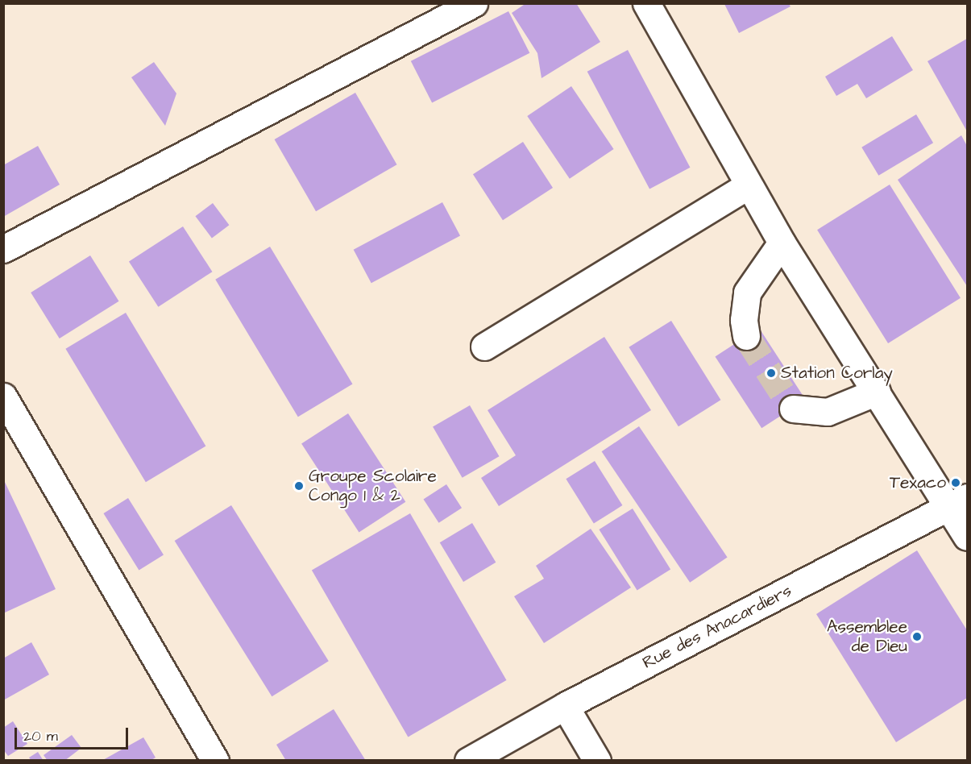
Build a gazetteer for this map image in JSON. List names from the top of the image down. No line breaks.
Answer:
{"streets":{"street":["Rue des Anacardiers"]},"places":["Station Corlay","Texaco","Groupe Scolaire Congo 1 & 2","Assemblee de Dieu"],"scale_bar":"20 m"}
